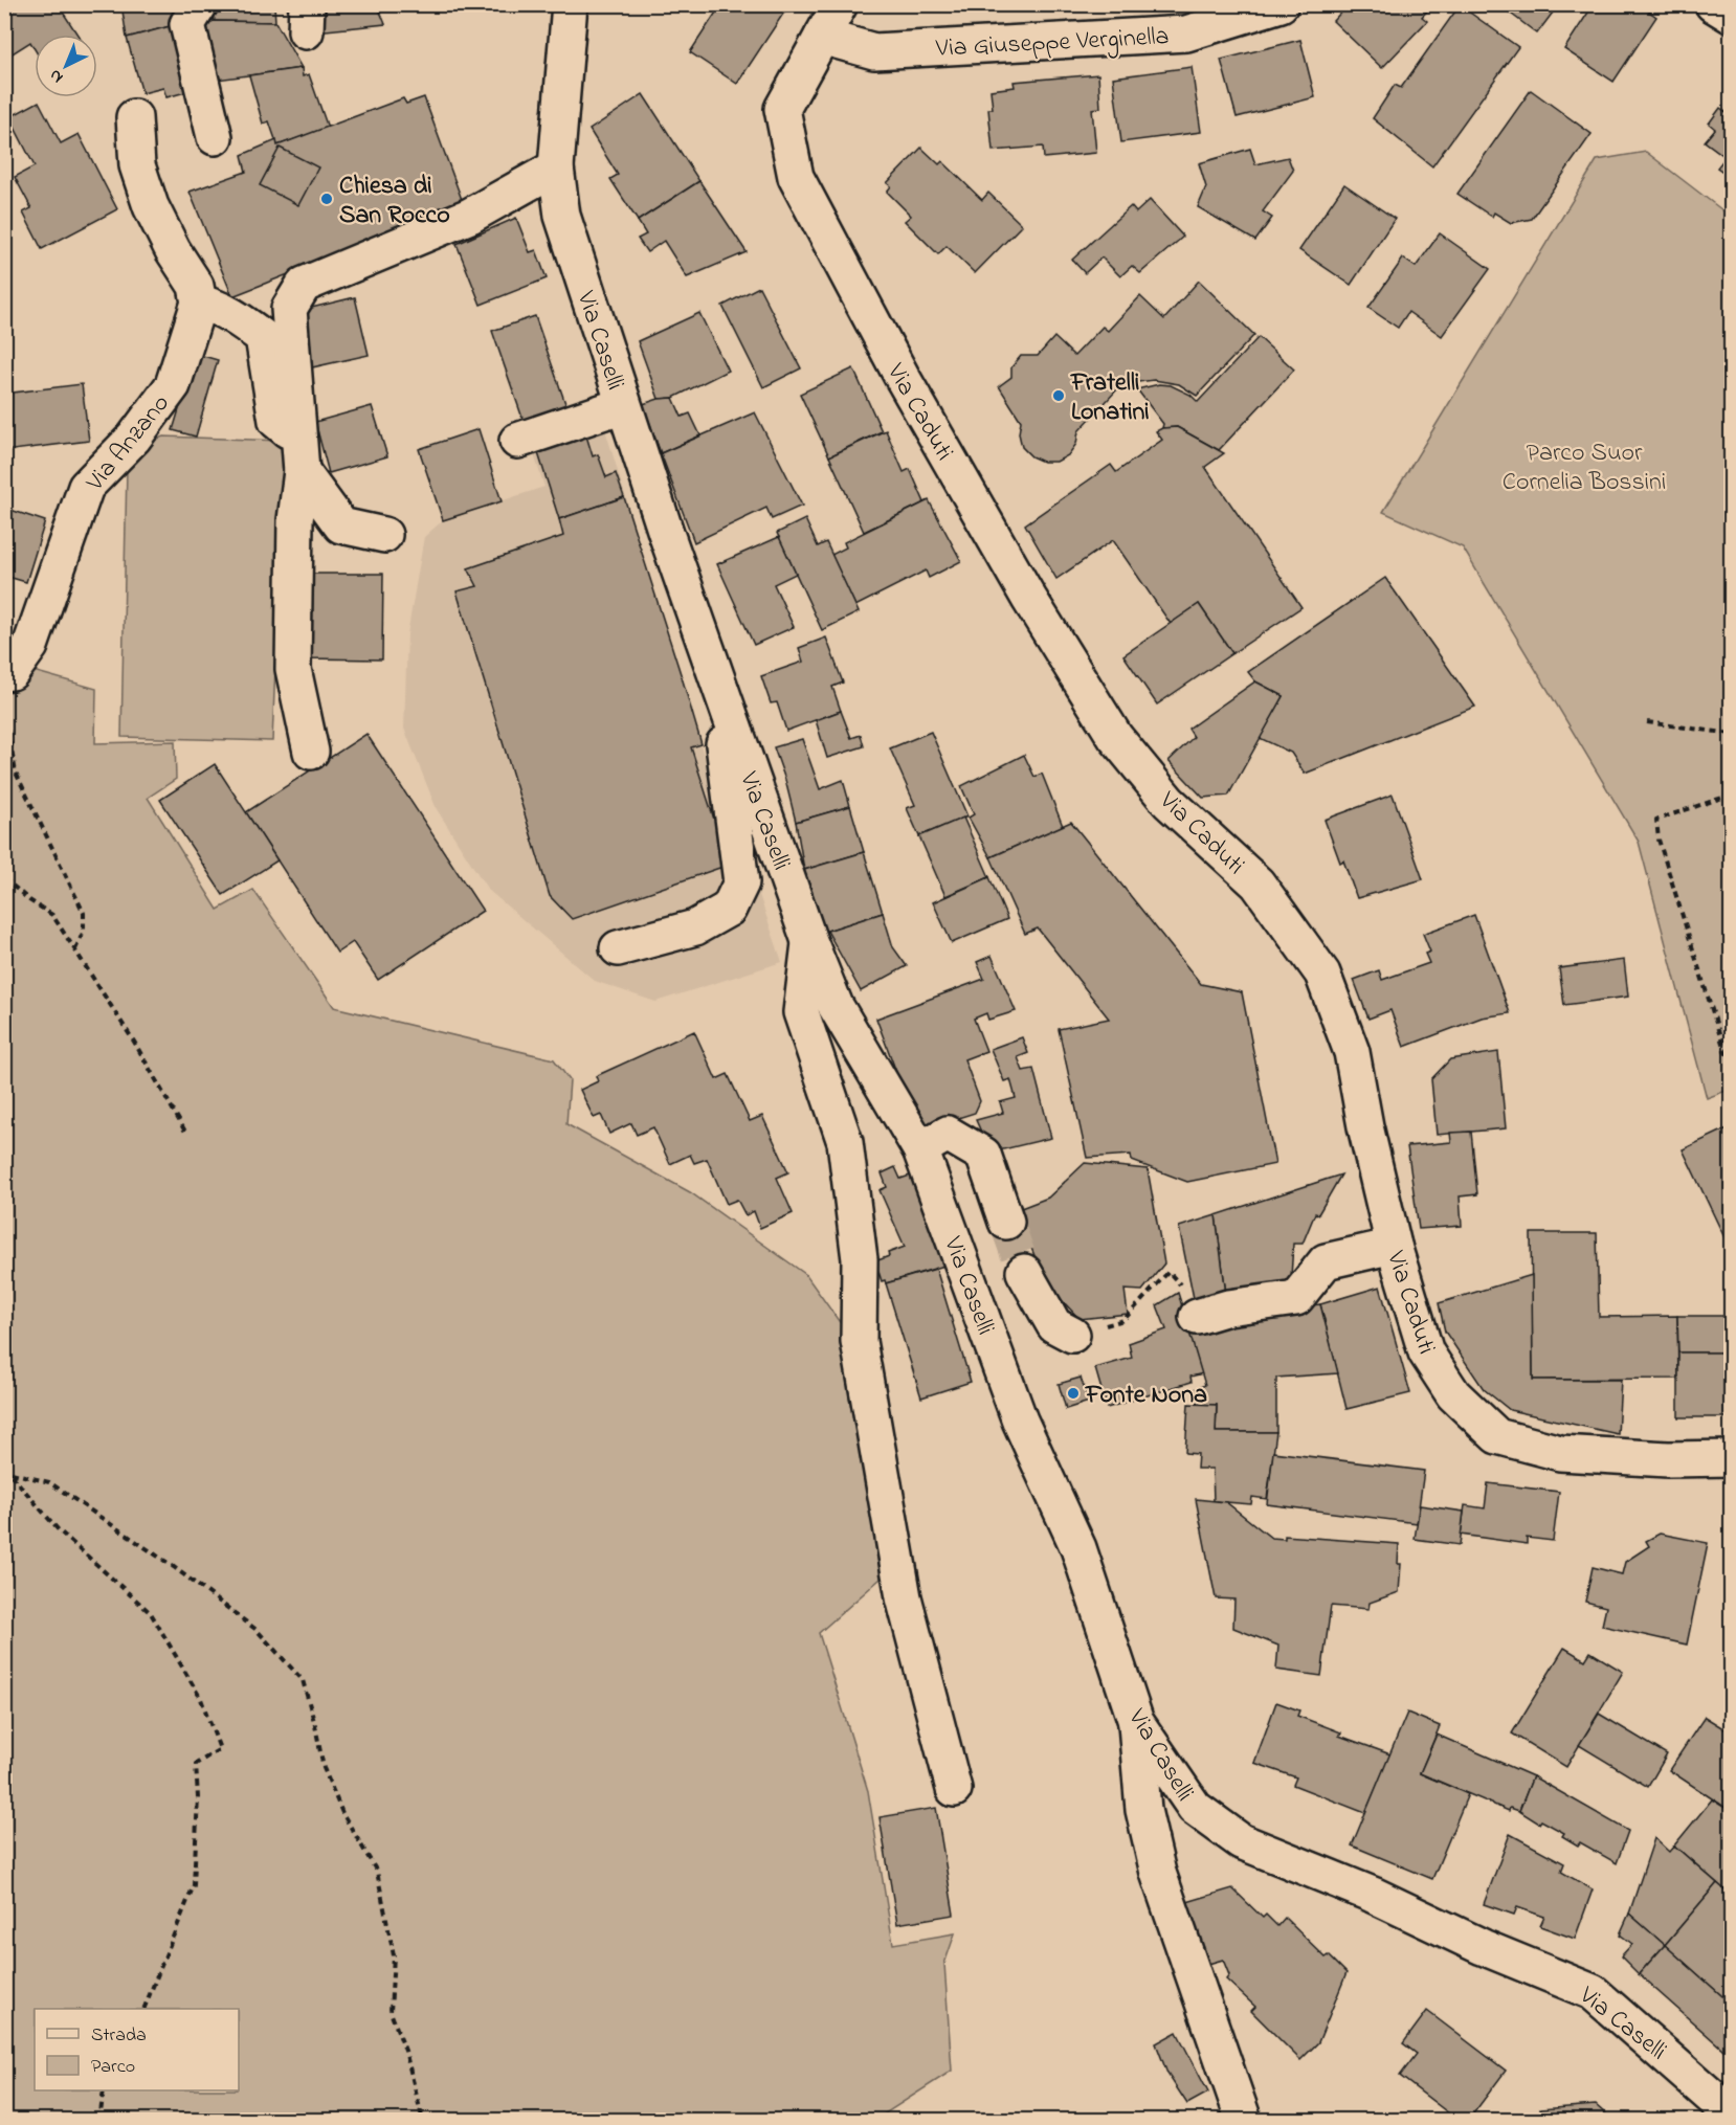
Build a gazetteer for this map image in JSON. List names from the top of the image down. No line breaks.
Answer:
{"streets":{"street":["Via Giuseppe Verginella","Via Caselli","Via Caduti","Via Anzano"]},"crossings":[["Via Giuseppe Verginella","Via Caduti"]],"parks":["Parco Suor Cornelia Bossini"],"places":["Chiesa di San Rocco","Fratelli Lonatini","Fonte Nona"],"legend":["Strada","Parco"],"north":"bottom left"}
